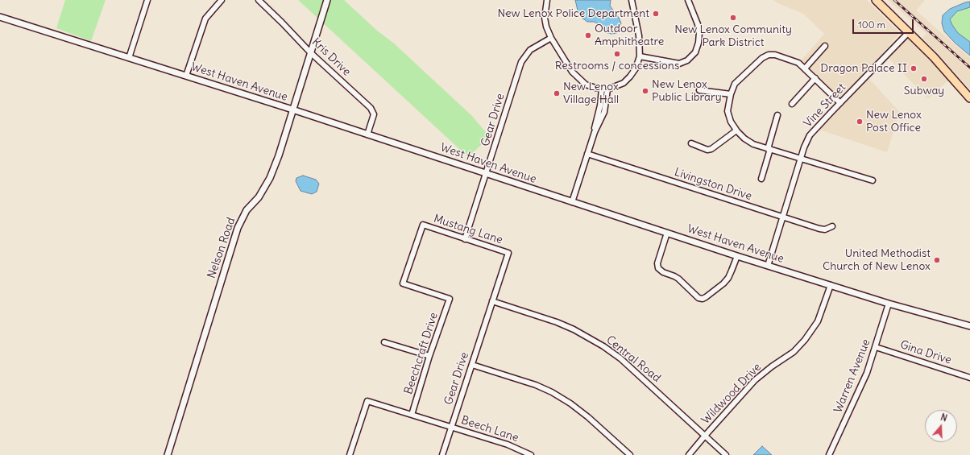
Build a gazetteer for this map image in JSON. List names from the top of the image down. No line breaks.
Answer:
{"streets":{"street":["Kris Drive","West Haven Avenue","Vine Street","Gear Drive","Livingston Drive","Mustang Lane","Nelson Road","Gina Drive","Beechcraft Drive","Central Road","Warren Avenue","Wildwood Drive","Beech Lane"]},"crossings":[["Kris Drive","West Haven Avenue"],["Kris Drive","Nelson Road"],["West Haven Avenue","Vine Street"],["West Haven Avenue","Gear Drive"],["West Haven Avenue","Nelson Road"],["West Haven Avenue","Warren Avenue"],["West Haven Avenue","Wildwood Drive"],["Vine Street","Livingston Drive"],["Gear Drive","Mustang Lane"],["Gear Drive","Central Road"],["Gear Drive","Beech Lane"],["Mustang Lane","Beechcraft Drive"],["Gina Drive","Warren Avenue"],["Beechcraft Drive","Beech Lane"],["Central Road","Wildwood Drive"]],"places":["New Lenox Police Department","New Lenox Community Park District","Outdoor Amphitheatre","Restrooms / concessions","Dragon Palace II","Subway","New Lenox Public Library","New Lenox Village Hall","New Lenox Post Office","United Methodist Church of New Lenox"],"scale_bar":"100 m","north":"top"}
